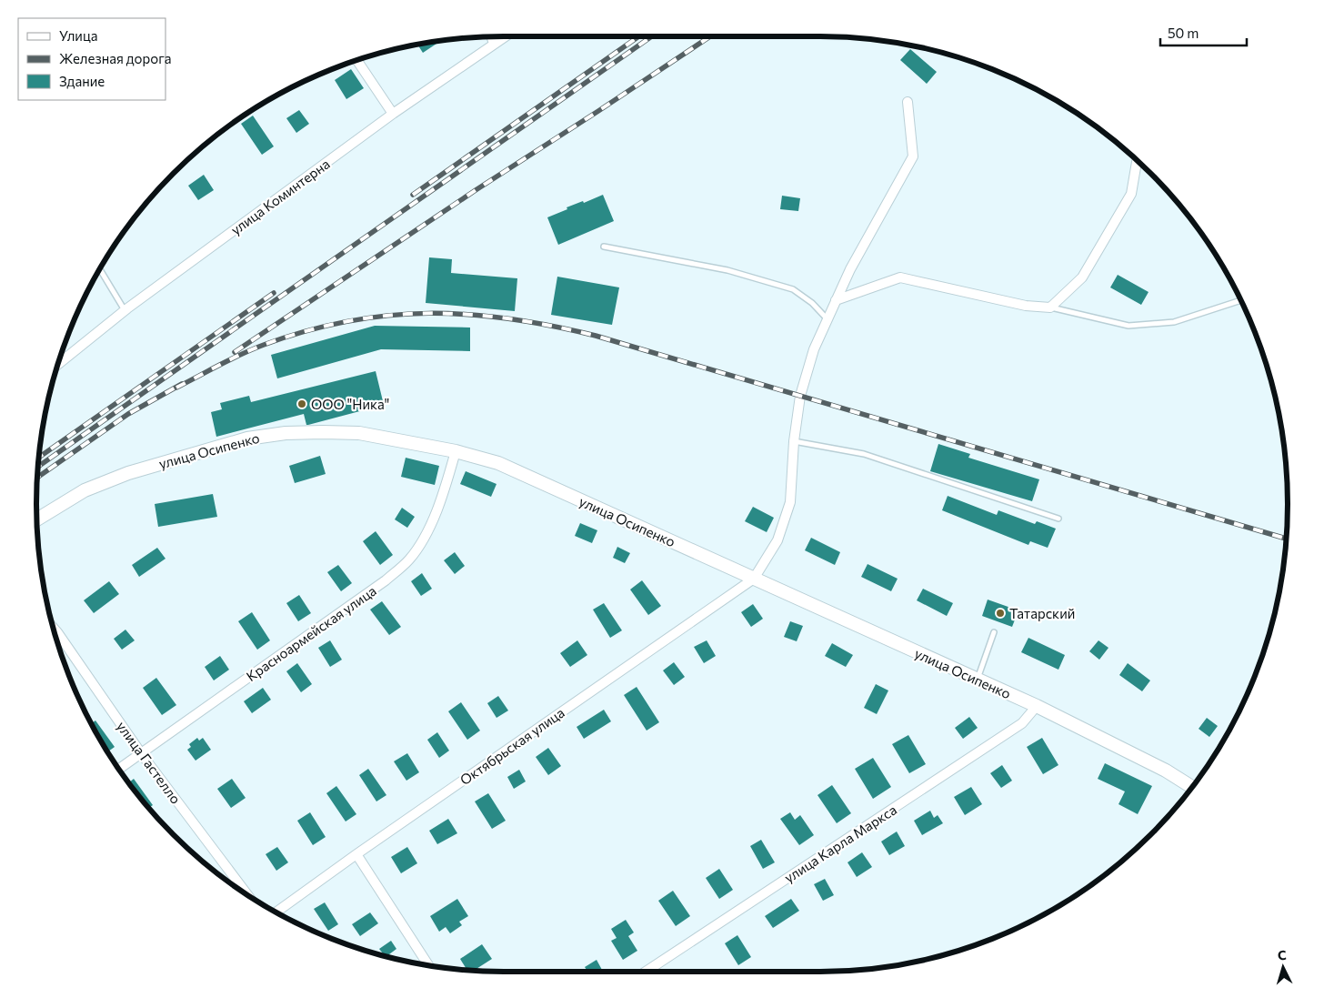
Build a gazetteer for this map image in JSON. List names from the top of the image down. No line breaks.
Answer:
{"streets":{"street":["улица Коминтерна","улица Осипенко","Красноармейская улица","Октябрьская улица","улица Гастелло","улица Карла Маркса"]},"crossings":[["улица Осипенко","Красноармейская улица"],["улица Осипенко","Октябрьская улица"],["улица Осипенко","улица Карла Маркса"],["Красноармейская улица","улица Гастелло"]],"places":["ООО \"Ника\"","Татарский"],"legend":["Улица","Железная дорога","Здание"],"scale_bar":"50 m","north":"top"}
